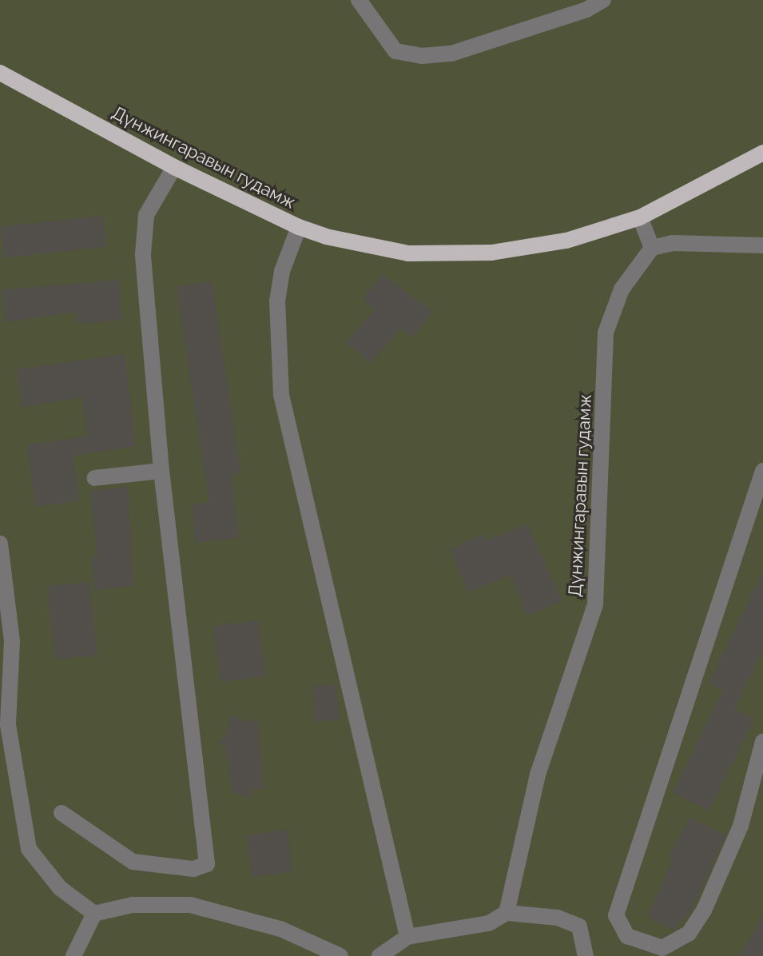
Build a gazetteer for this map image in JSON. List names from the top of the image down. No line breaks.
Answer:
{"streets":{"main road":["Дүнжингаравын гудамж"]}}
